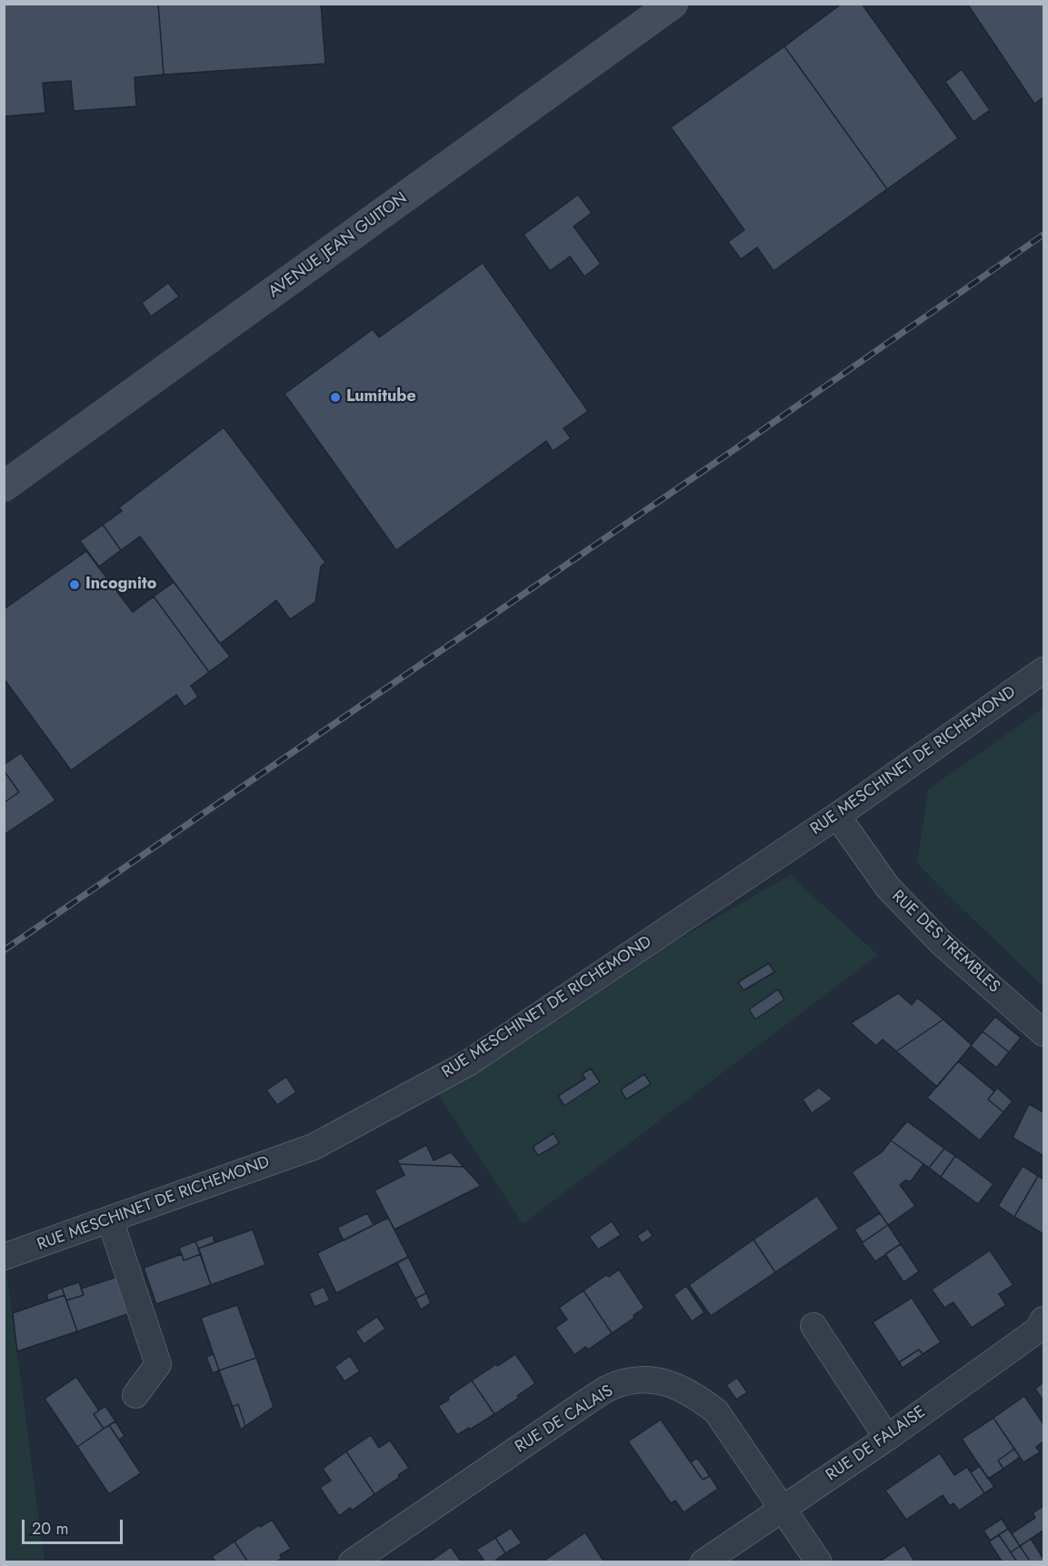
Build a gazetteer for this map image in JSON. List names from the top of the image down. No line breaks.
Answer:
{"streets":{"main road":["AVENUE JEAN GUITON"],"street":["RUE MESCHINET DE RICHEMOND","RUE DES TREMBLES","RUE DE CALAIS","RUE DE FALAISE"]},"crossings":[["RUE MESCHINET DE RICHEMOND","RUE DES TREMBLES"],["RUE DE CALAIS","RUE DE FALAISE"]],"places":["Lumitube","Incognito"],"scale_bar":"20 m"}
